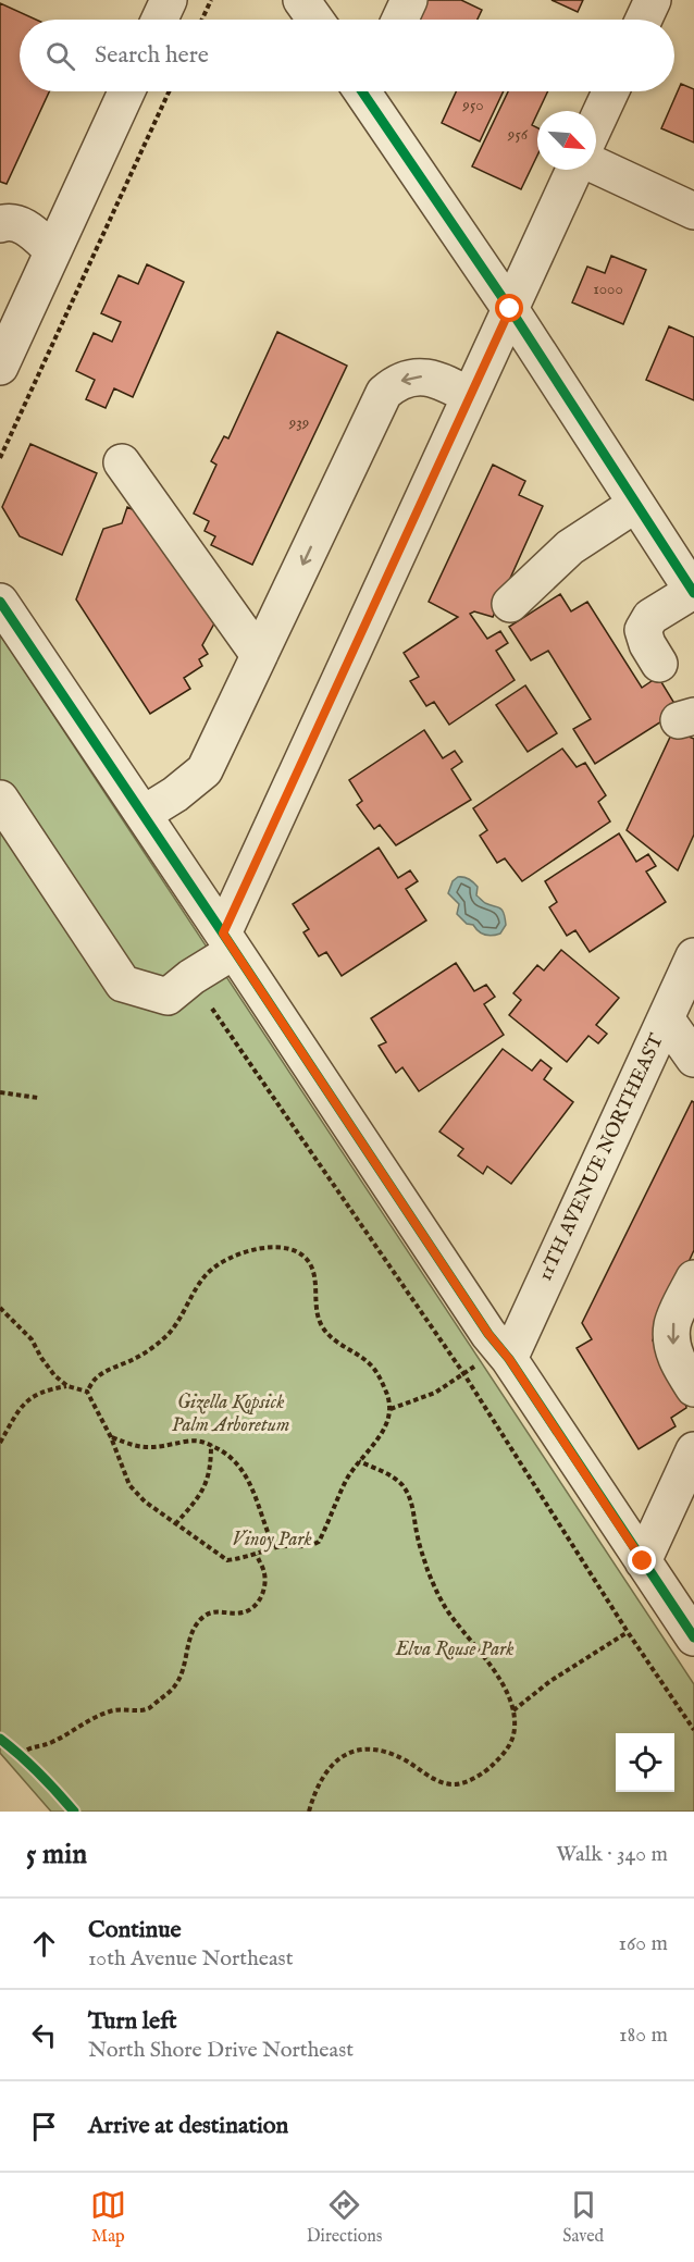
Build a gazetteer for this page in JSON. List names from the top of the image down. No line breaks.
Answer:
{"streets":{"street":["11TH AVENUE NORTHEAST"]},"parks":["Gizella Kopsick Palm Arboretum","Vinoy Park","Elva Rouse Park"],"house_numbers":["950","956","1000","939"],"north":"bottom right","page":{"search":"Search here","heading":["5 min","Walk · 340 m"],"list":[["Continue","10th Avenue Northeast","160 m"],["Turn left","North Shore Drive Northeast","180 m"],"Arrive at destination"],"nav":["Map","Directions","Saved"]}}
